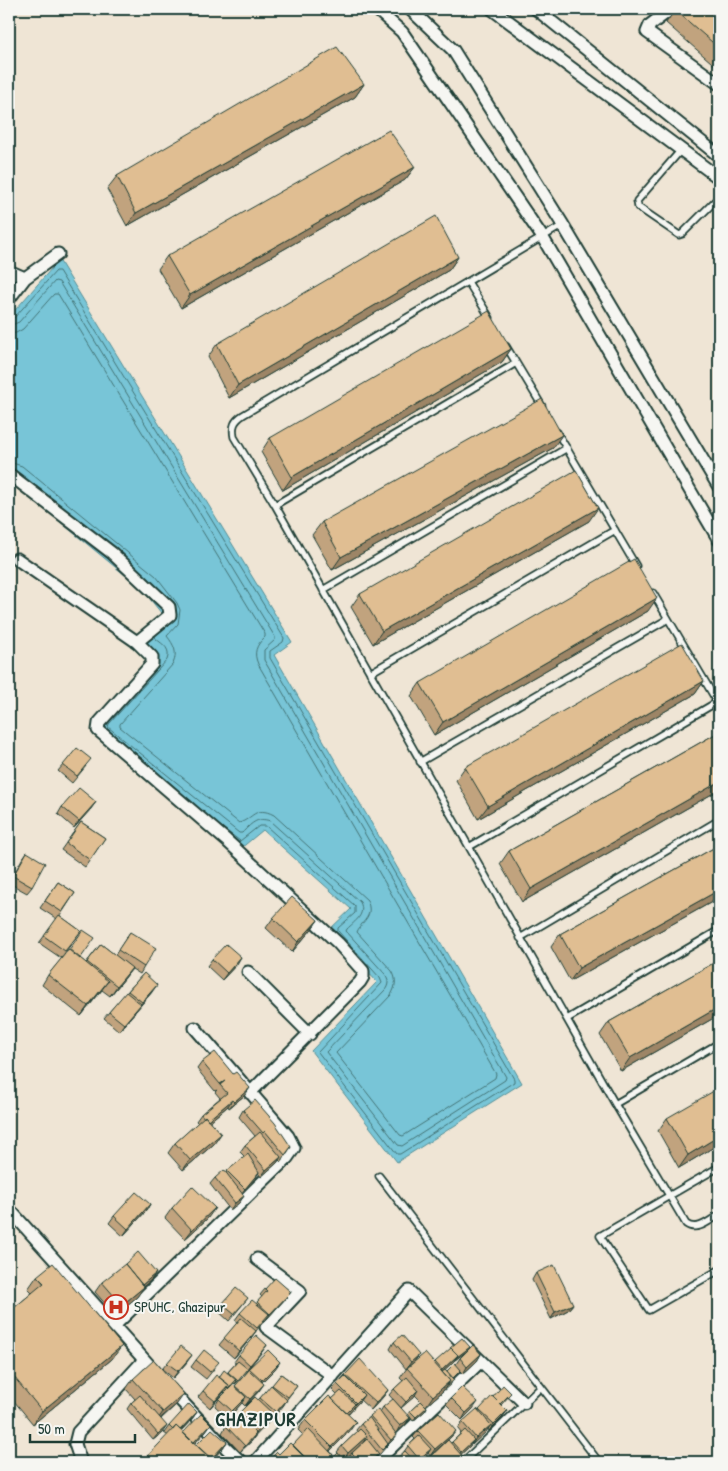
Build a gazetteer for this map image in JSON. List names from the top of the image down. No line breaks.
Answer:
{"districts":["GHAZIPUR"],"places":{"hospital":["SPUHC, Ghazipur"]},"scale_bar":"50 m"}
